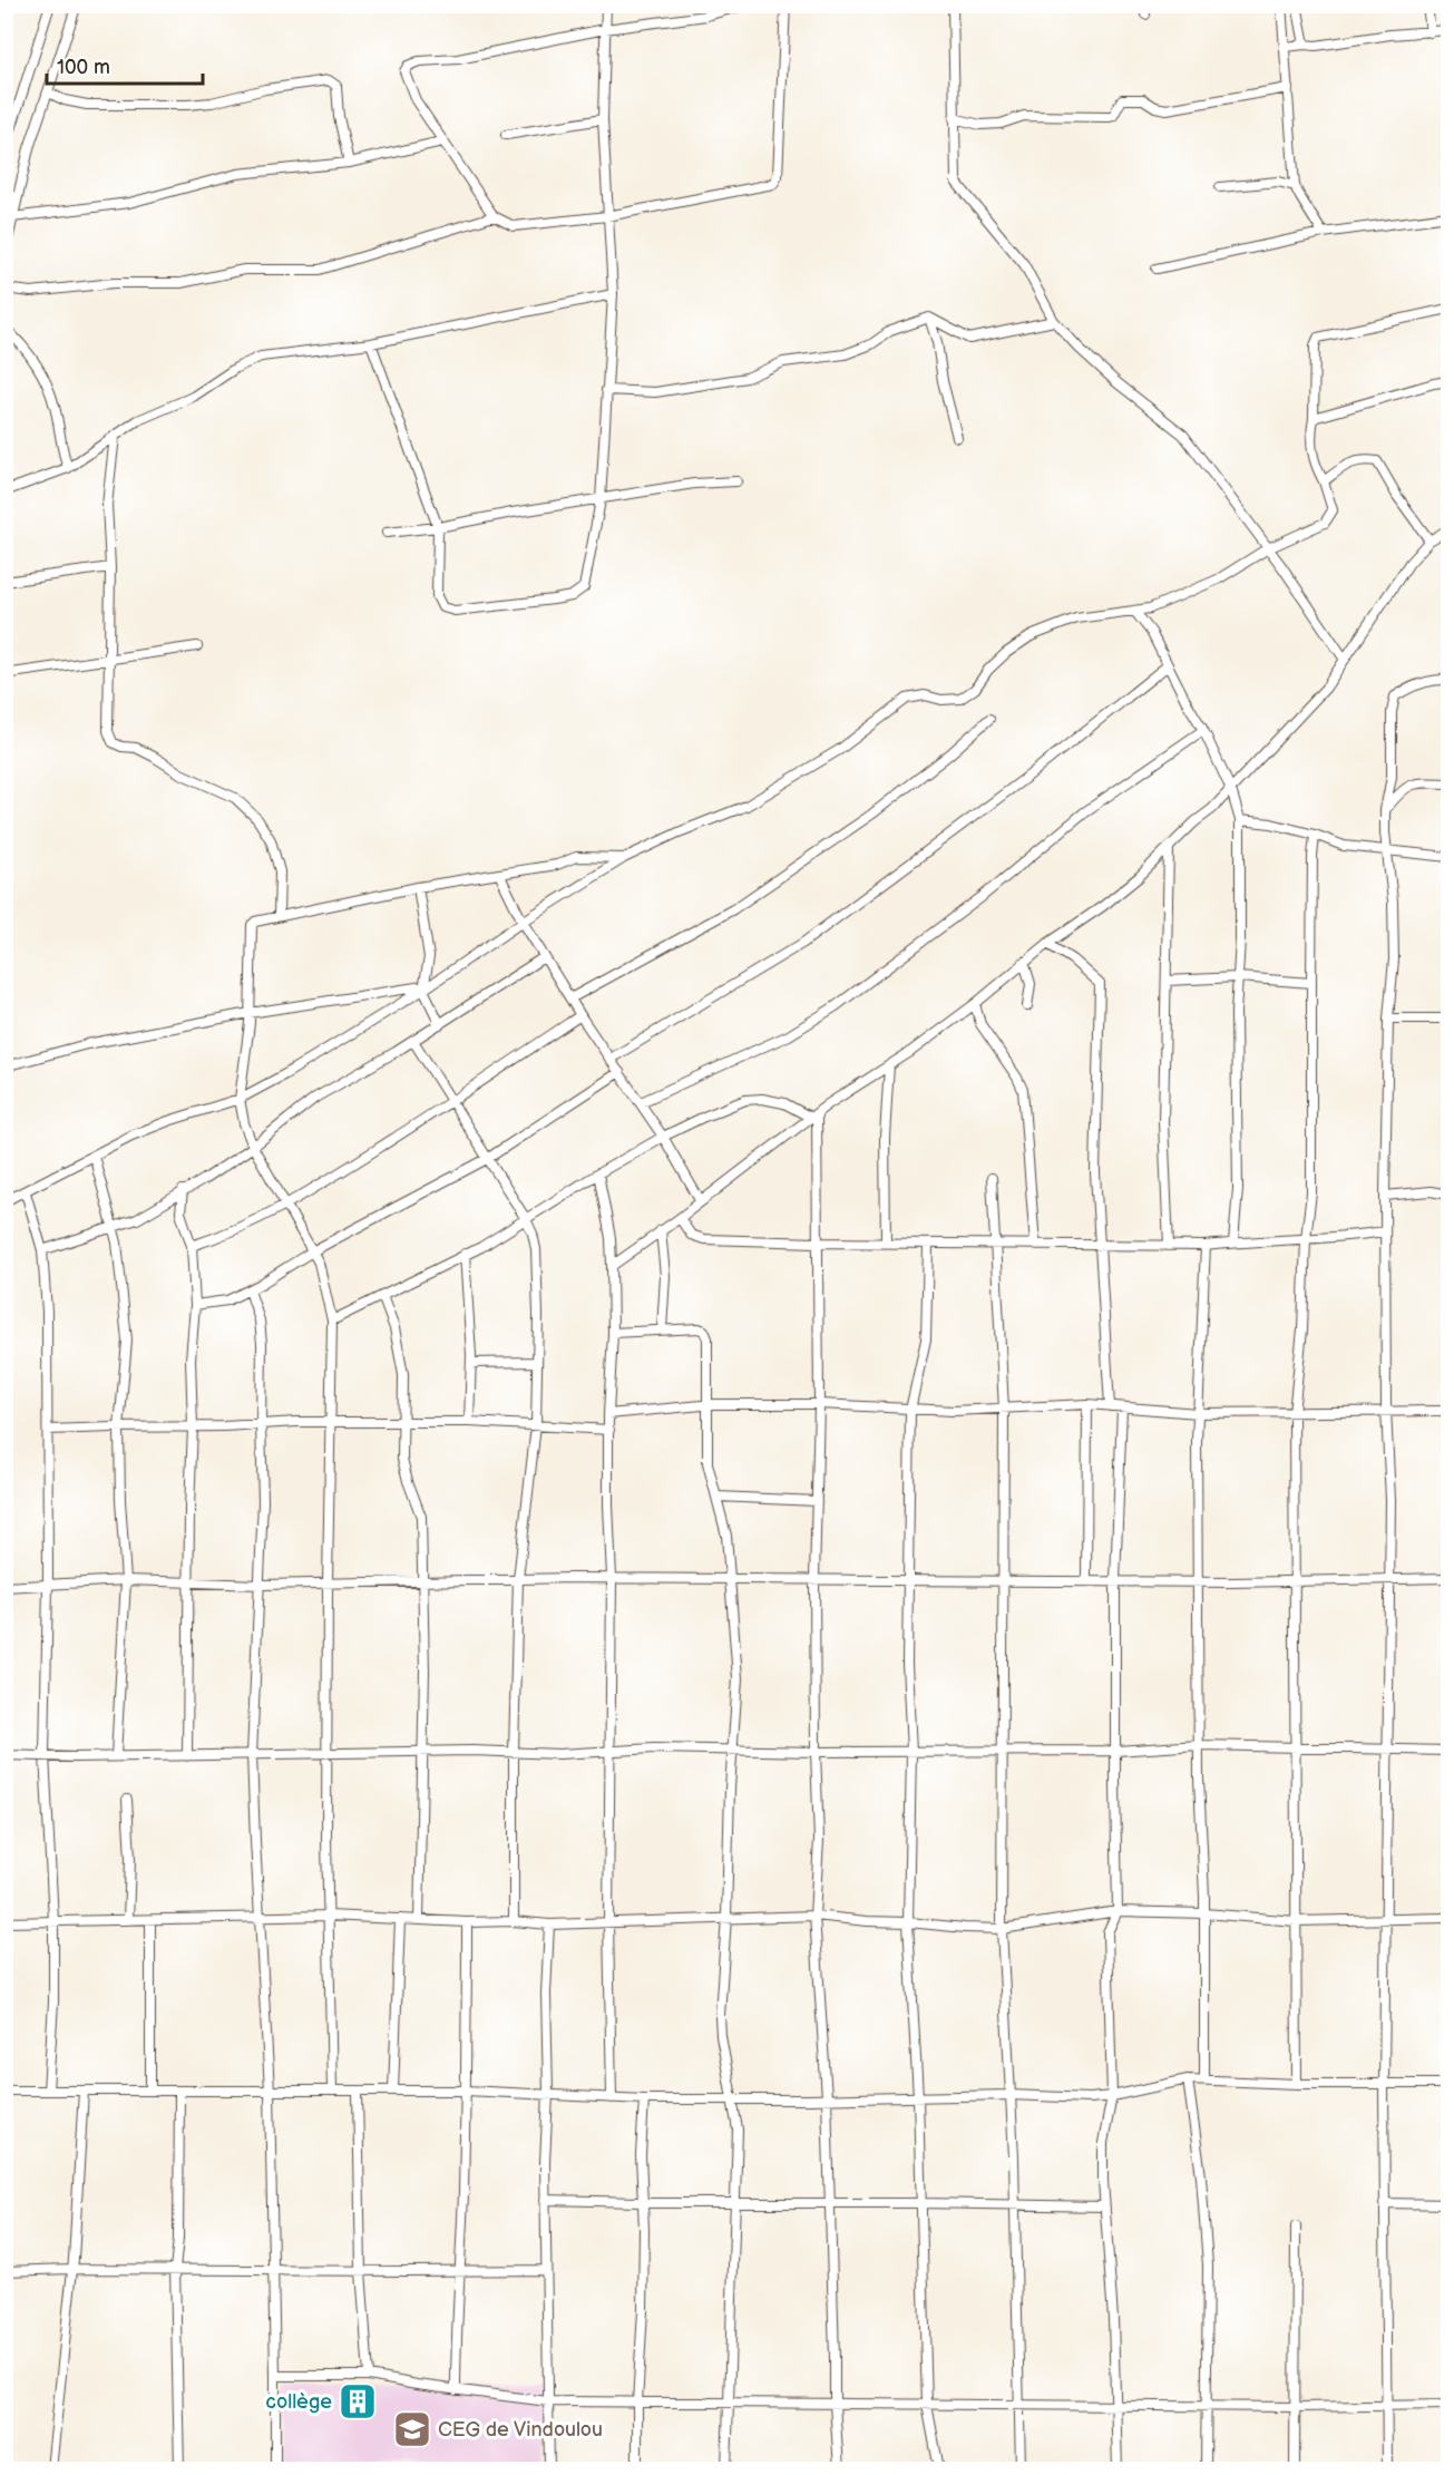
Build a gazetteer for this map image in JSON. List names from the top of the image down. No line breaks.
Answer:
{"places":{"building":["collège"],"school or university":["CEG de Vindoulou"]},"scale_bar":"100 m"}
